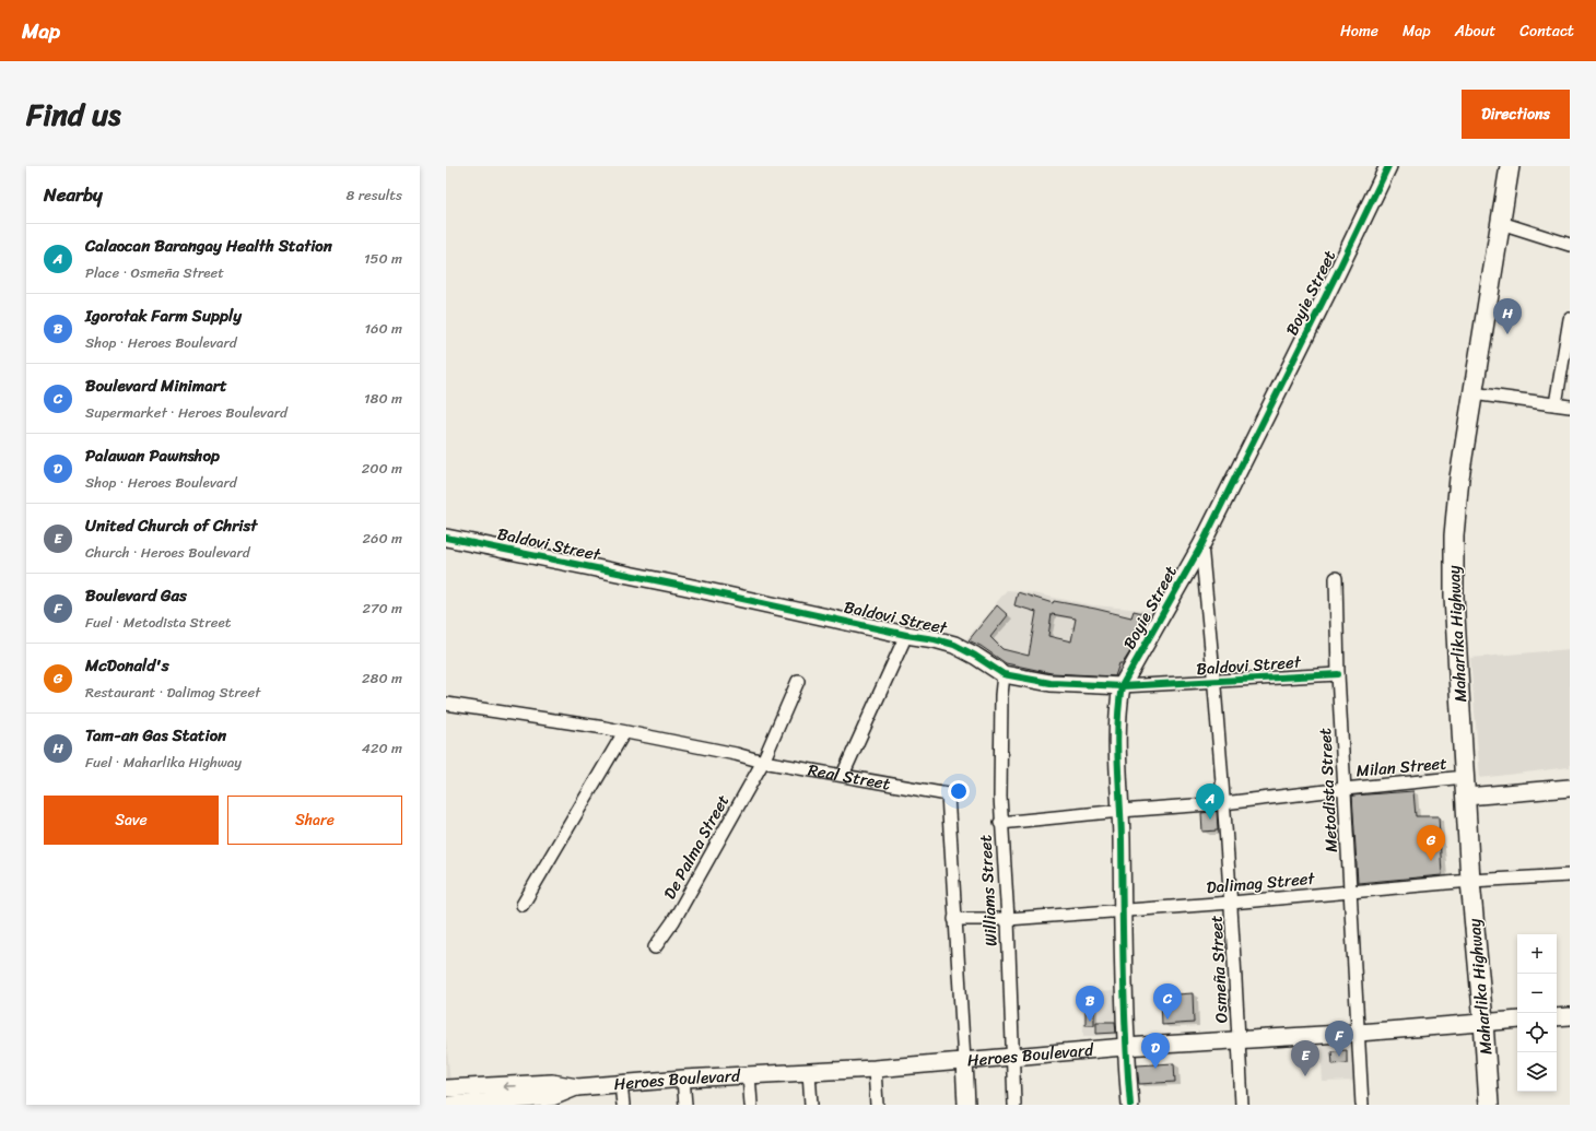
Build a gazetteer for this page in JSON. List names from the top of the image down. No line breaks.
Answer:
{"streets":{"main road":["Maharlika Highway"],"street":["Boyie Street","Baldovi Street","Milan Street","Real Street","Metodista Street","De Palma Street","Dalimag Street","Williams Street","Osmeña Street","Heroes Boulevard"]},"crossings":[["Boyie Street","Baldovi Street"],["Boyie Street","Milan Street"],["Boyie Street","Dalimag Street"],["Boyie Street","Osmeña Street"],["Boyie Street","Heroes Boulevard"],["Baldovi Street","Metodista Street"],["Baldovi Street","Williams Street"],["Baldovi Street","Osmeña Street"],["Maharlika Highway","Milan Street"],["Maharlika Highway","Dalimag Street"],["Maharlika Highway","Heroes Boulevard"],["Milan Street","Metodista Street"],["Milan Street","Williams Street"],["Milan Street","Osmeña Street"],["Real Street","De Palma Street"],["Real Street","Dalimag Street"],["Real Street","Heroes Boulevard"],["Metodista Street","Dalimag Street"],["Metodista Street","Heroes Boulevard"],["Dalimag Street","Williams Street"],["Dalimag Street","Osmeña Street"],["Williams Street","Heroes Boulevard"],["Osmeña Street","Heroes Boulevard"]],"page":{"header":"Map","nav":["Home","Map","About","Contact"],"title":"Find us","buttons":["Directions",["Save","Share"]],"heading":["Nearby","8 results"],"list":[{"mark":"A","name":"Calaocan Barangay Health Station","note":"Place · Osmeña Street","value":"150 m"},{"mark":"B","name":"Igorotak Farm Supply","note":"Shop · Heroes Boulevard","value":"160 m"},{"mark":"C","name":"Boulevard Minimart","note":"Supermarket · Heroes Boulevard","value":"180 m"},{"mark":"D","name":"Palawan Pawnshop","note":"Shop · Heroes Boulevard","value":"200 m"},{"mark":"E","name":"United Church of Christ","note":"Church · Heroes Boulevard","value":"260 m"},{"mark":"F","name":"Boulevard Gas","note":"Fuel · Metodista Street","value":"270 m"},{"mark":"G","name":"McDonald's","note":"Restaurant · Dalimag Street","value":"280 m"},{"mark":"H","name":"Tam-an Gas Station","note":"Fuel · Maharlika Highway","value":"420 m"}],"pins":["H","A","G","C","B","F","D","E"],"map_buttons":["+","−"]}}
